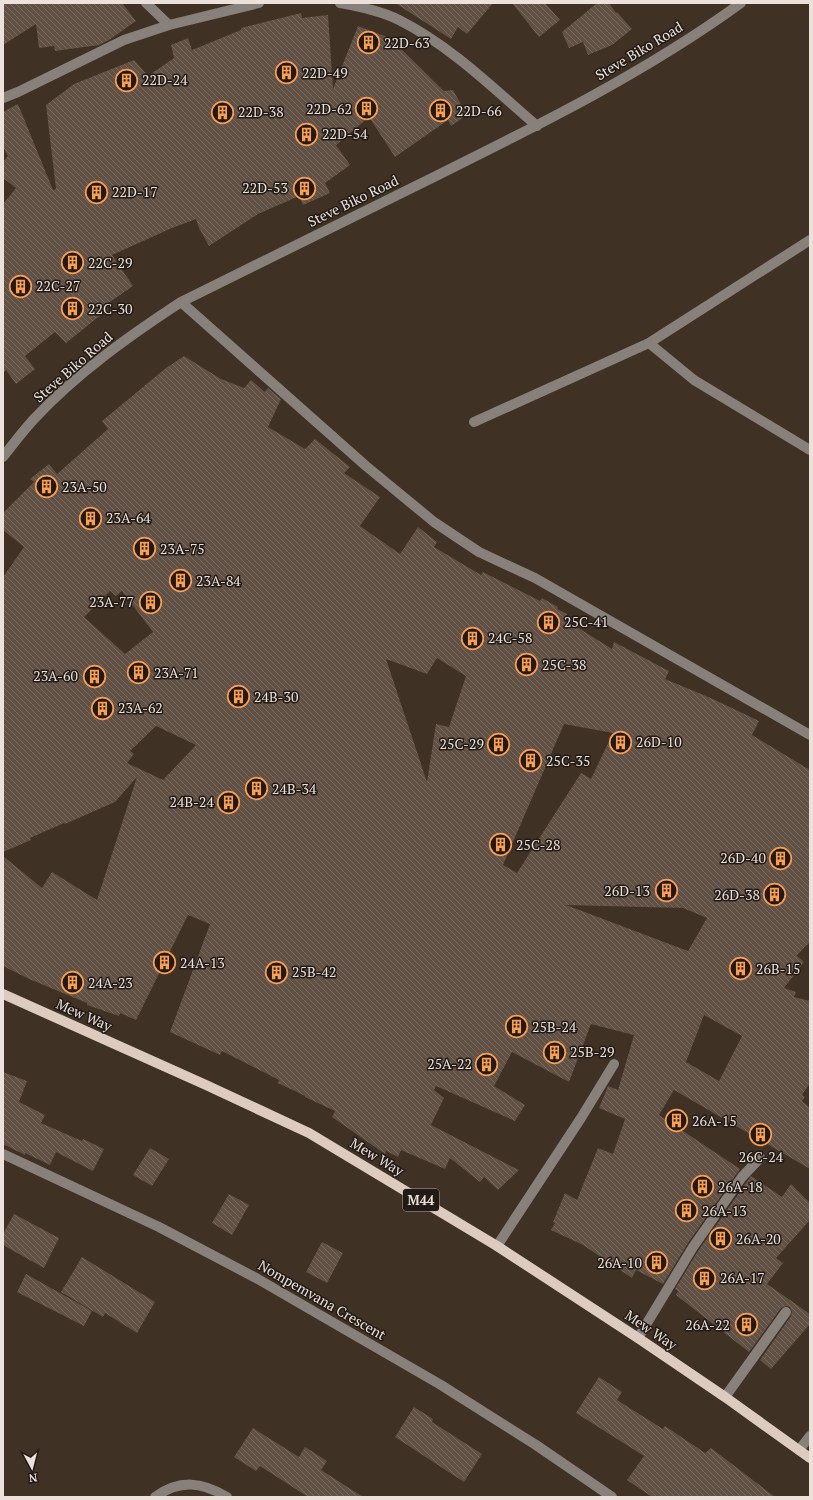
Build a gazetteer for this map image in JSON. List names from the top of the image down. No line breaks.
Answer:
{"streets":{"main road":["Mew Way","M44"],"street":["Steve Biko Road","Nompemvana Crescent"]},"places":{"building":["22D-63","22D-49","22D-24","22D-62","22D-66","22D-38","22D-54","22D-53","22D-17","22C-29","22C-27","22C-30","23A-50","23A-64","23A-75","23A-84","23A-77","25C-41","24C-58","25C-38","23A-71","23A-60","24B-30","23A-62","26D-10","25C-29","25C-35","24B-34","24B-24","25C-28","26D-40","26D-13","26D-38","24A-13","26B-15","25B-42","24A-23","25B-24","25B-29","25A-22","26A-15","26C-24","26A-18","26A-13","26A-20","26A-10","26A-17","26A-22"]},"north":"bottom"}
